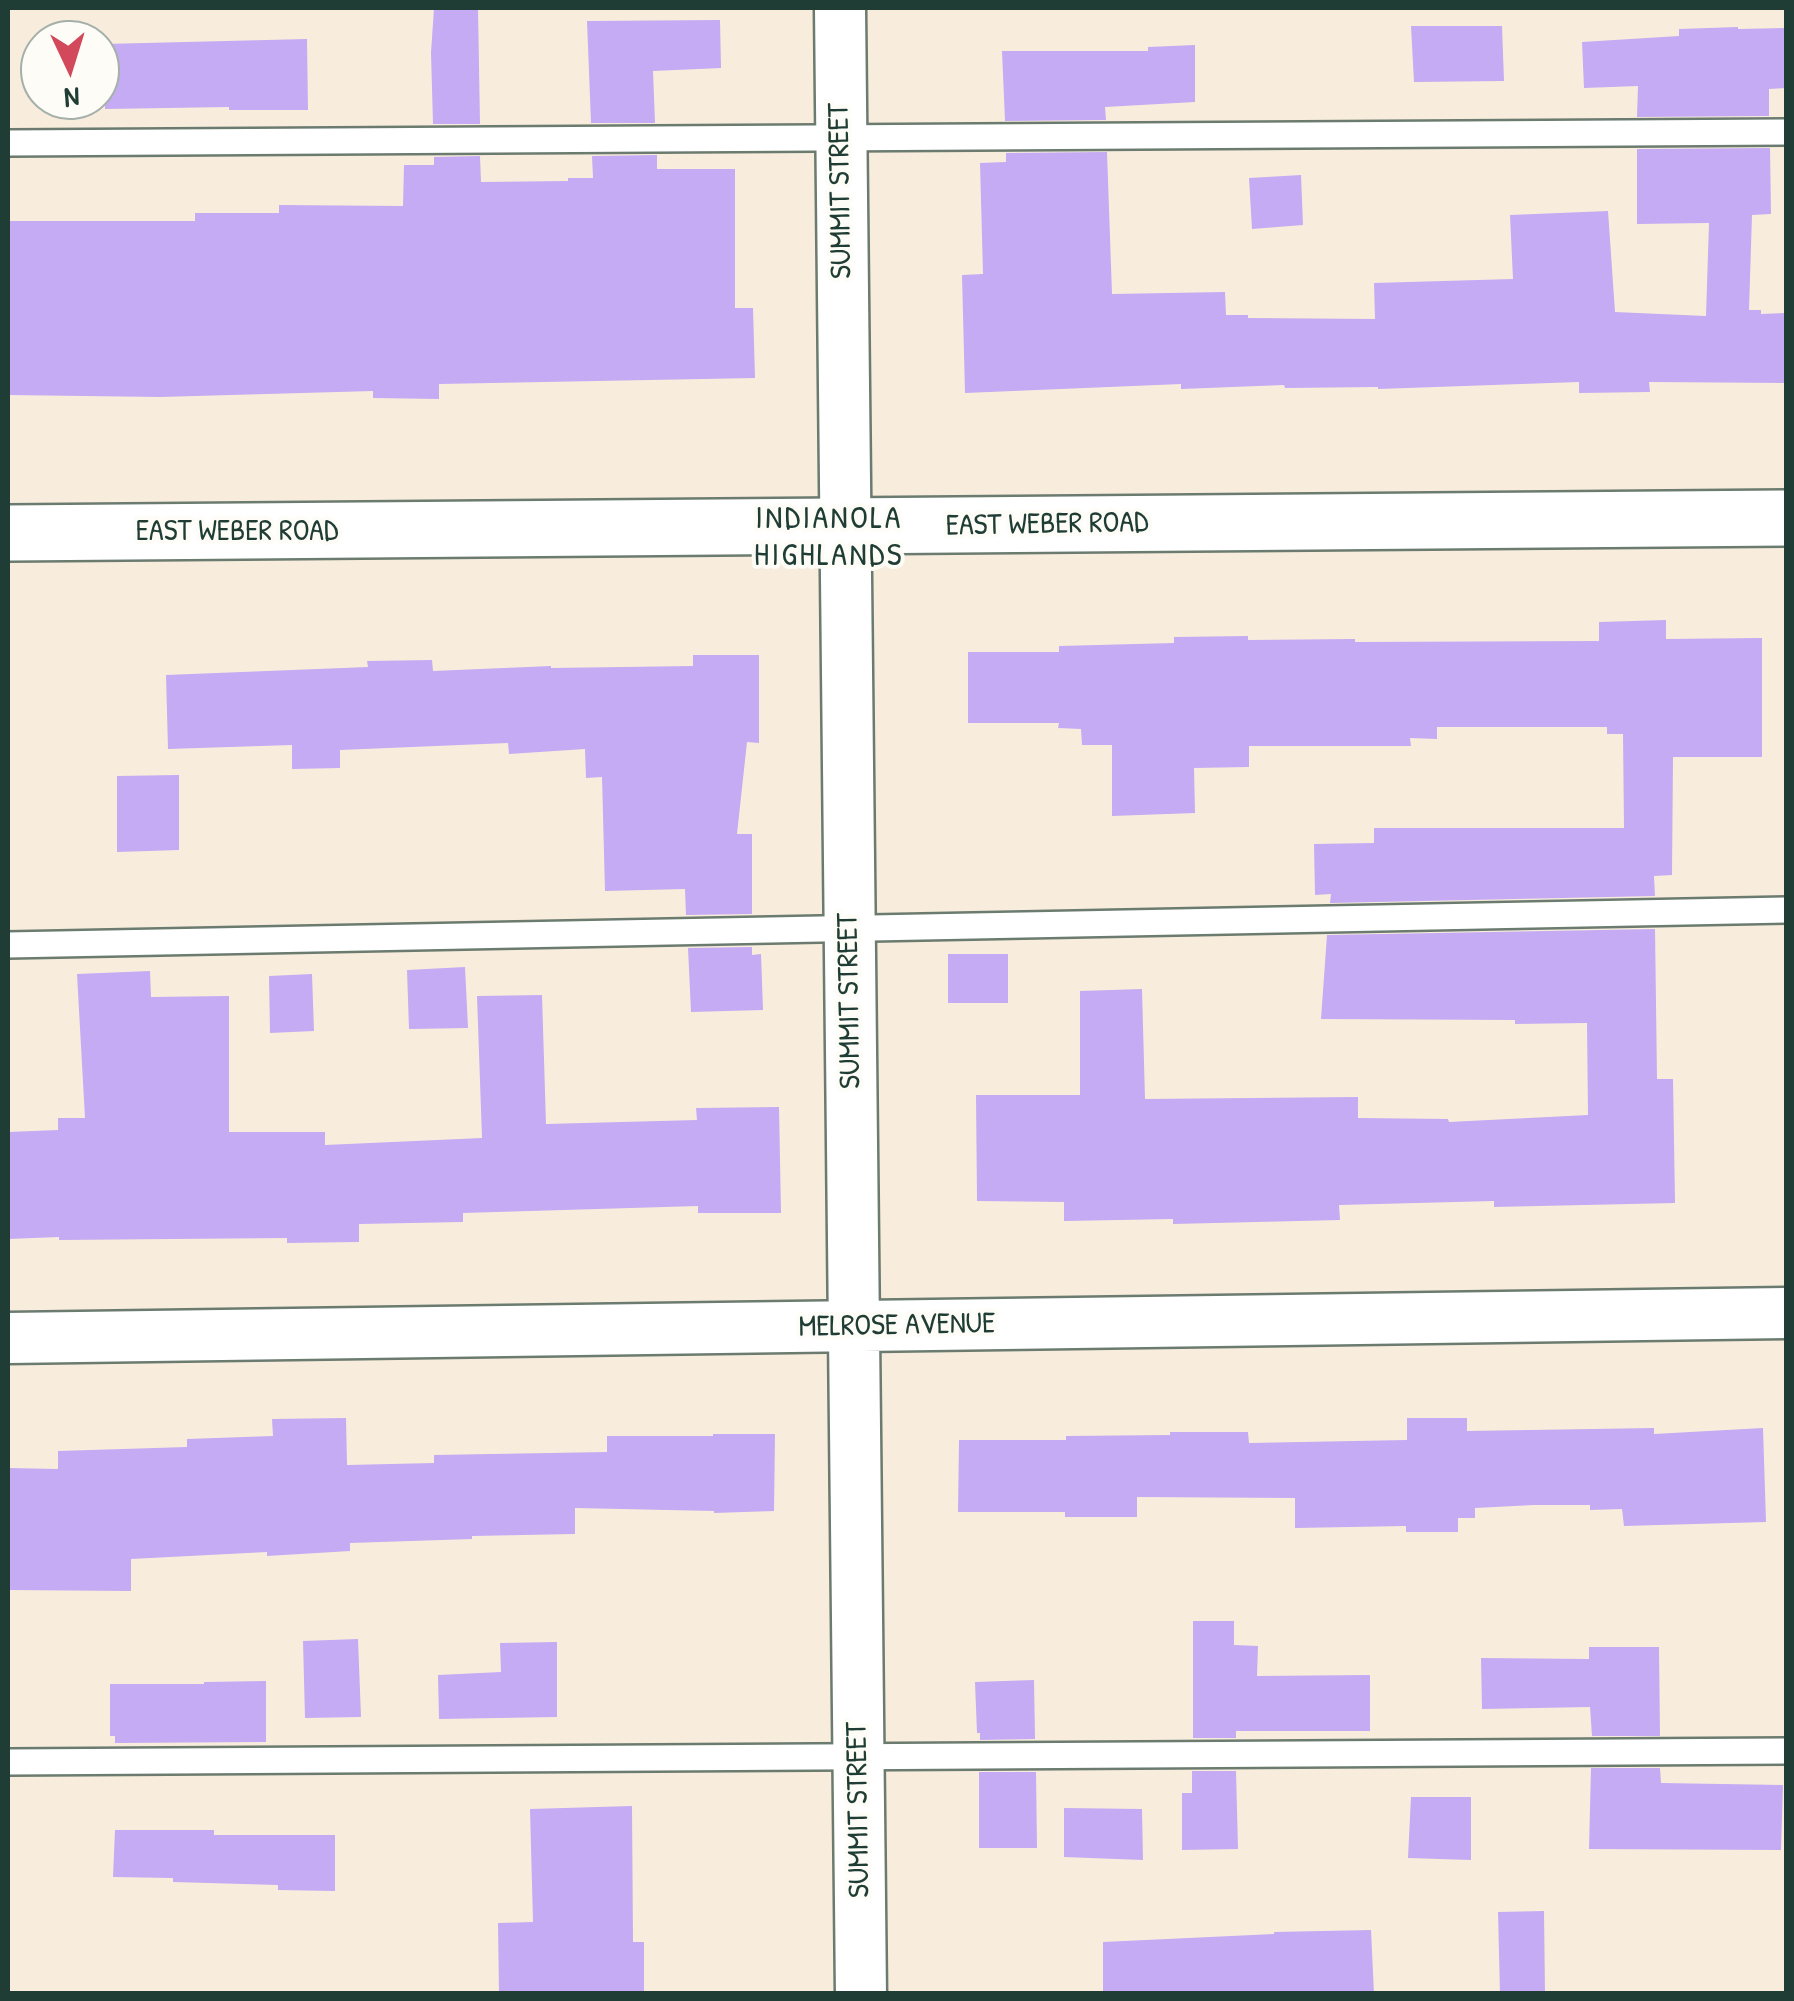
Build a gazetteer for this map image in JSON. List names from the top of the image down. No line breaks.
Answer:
{"streets":{"street":["SUMMIT STREET","EAST WEBER ROAD","MELROSE AVENUE"]},"crossings":[["SUMMIT STREET","EAST WEBER ROAD"],["SUMMIT STREET","MELROSE AVENUE"]],"districts":["INDIANOLA HIGHLANDS"],"north":"bottom"}
